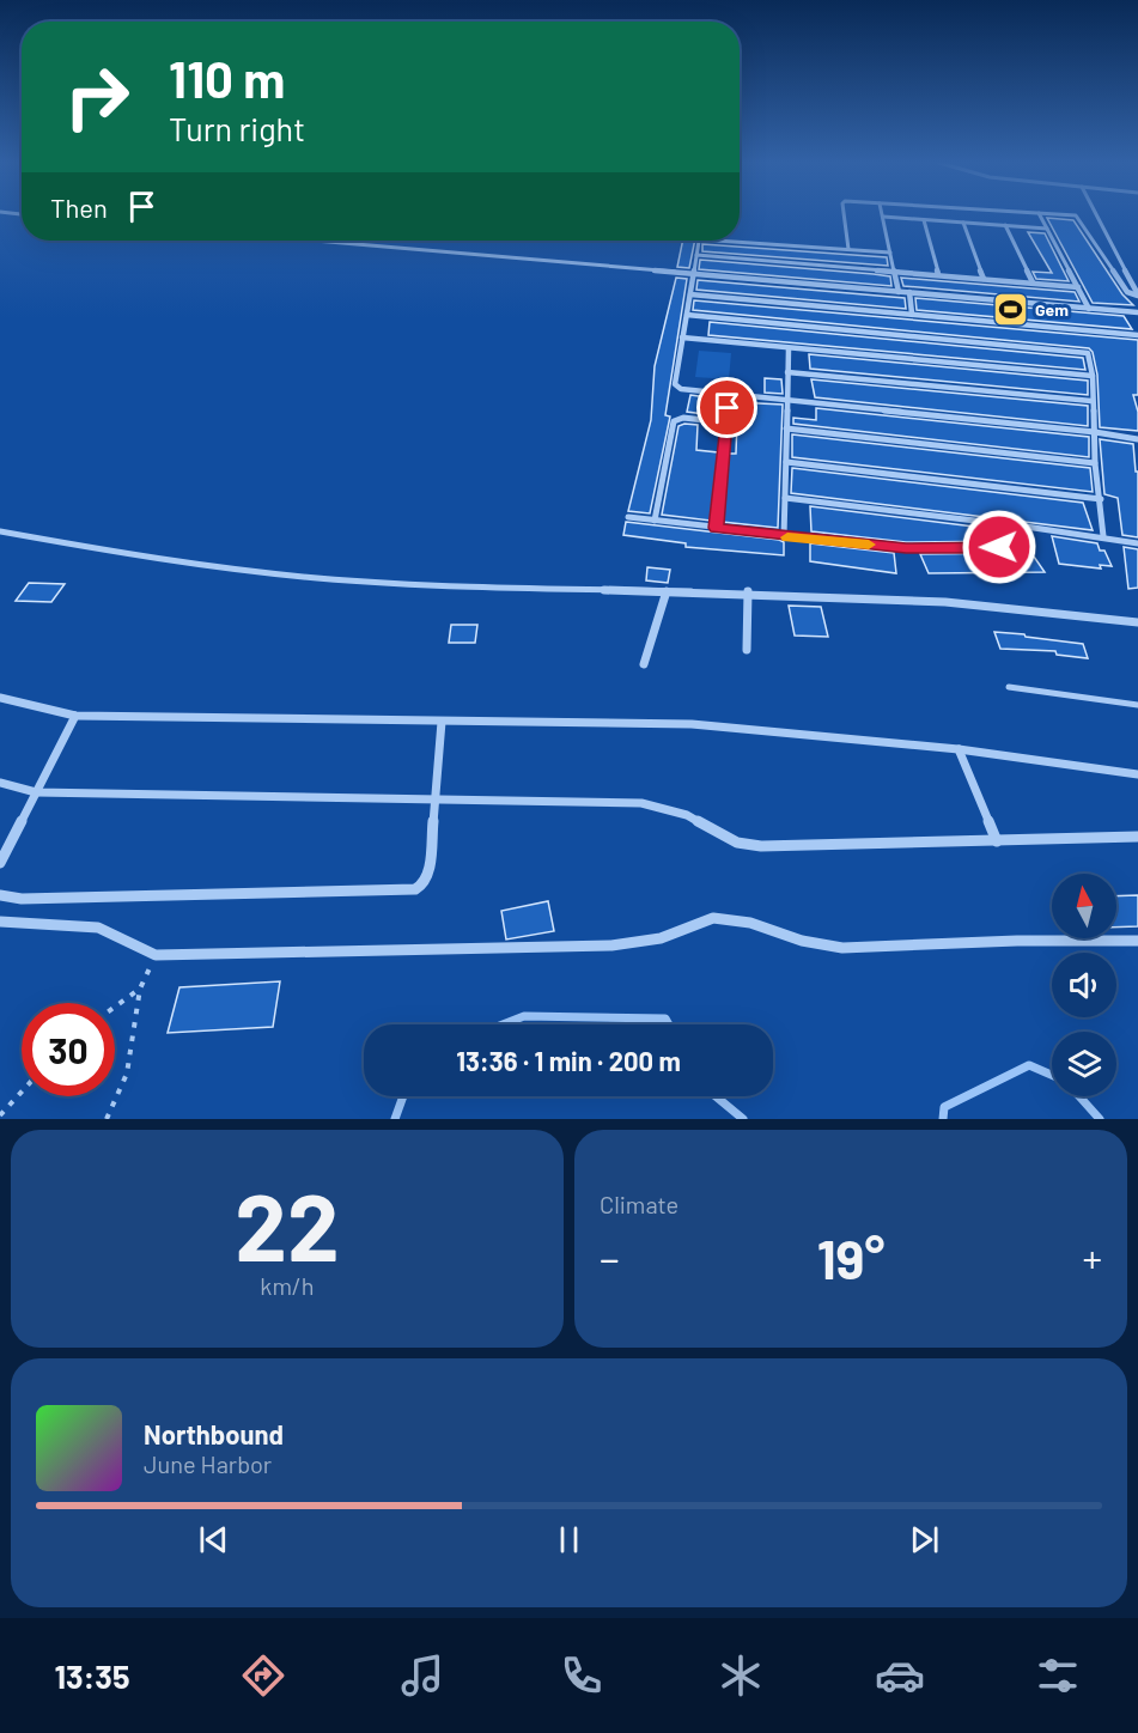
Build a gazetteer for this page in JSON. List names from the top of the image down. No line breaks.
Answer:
{"places":{"sports":["Gem"]},"north":"top","page":{"turn":["110 m","Turn right"],"then":"Then","limit":"30","trip":"13:36 · 1 min · 200 m","tile":[["22","km/h"],"Climate"],"heat":["−","19°","+"],"song":["Northbound","June Harbor"],"tabs":"13:35"}}
